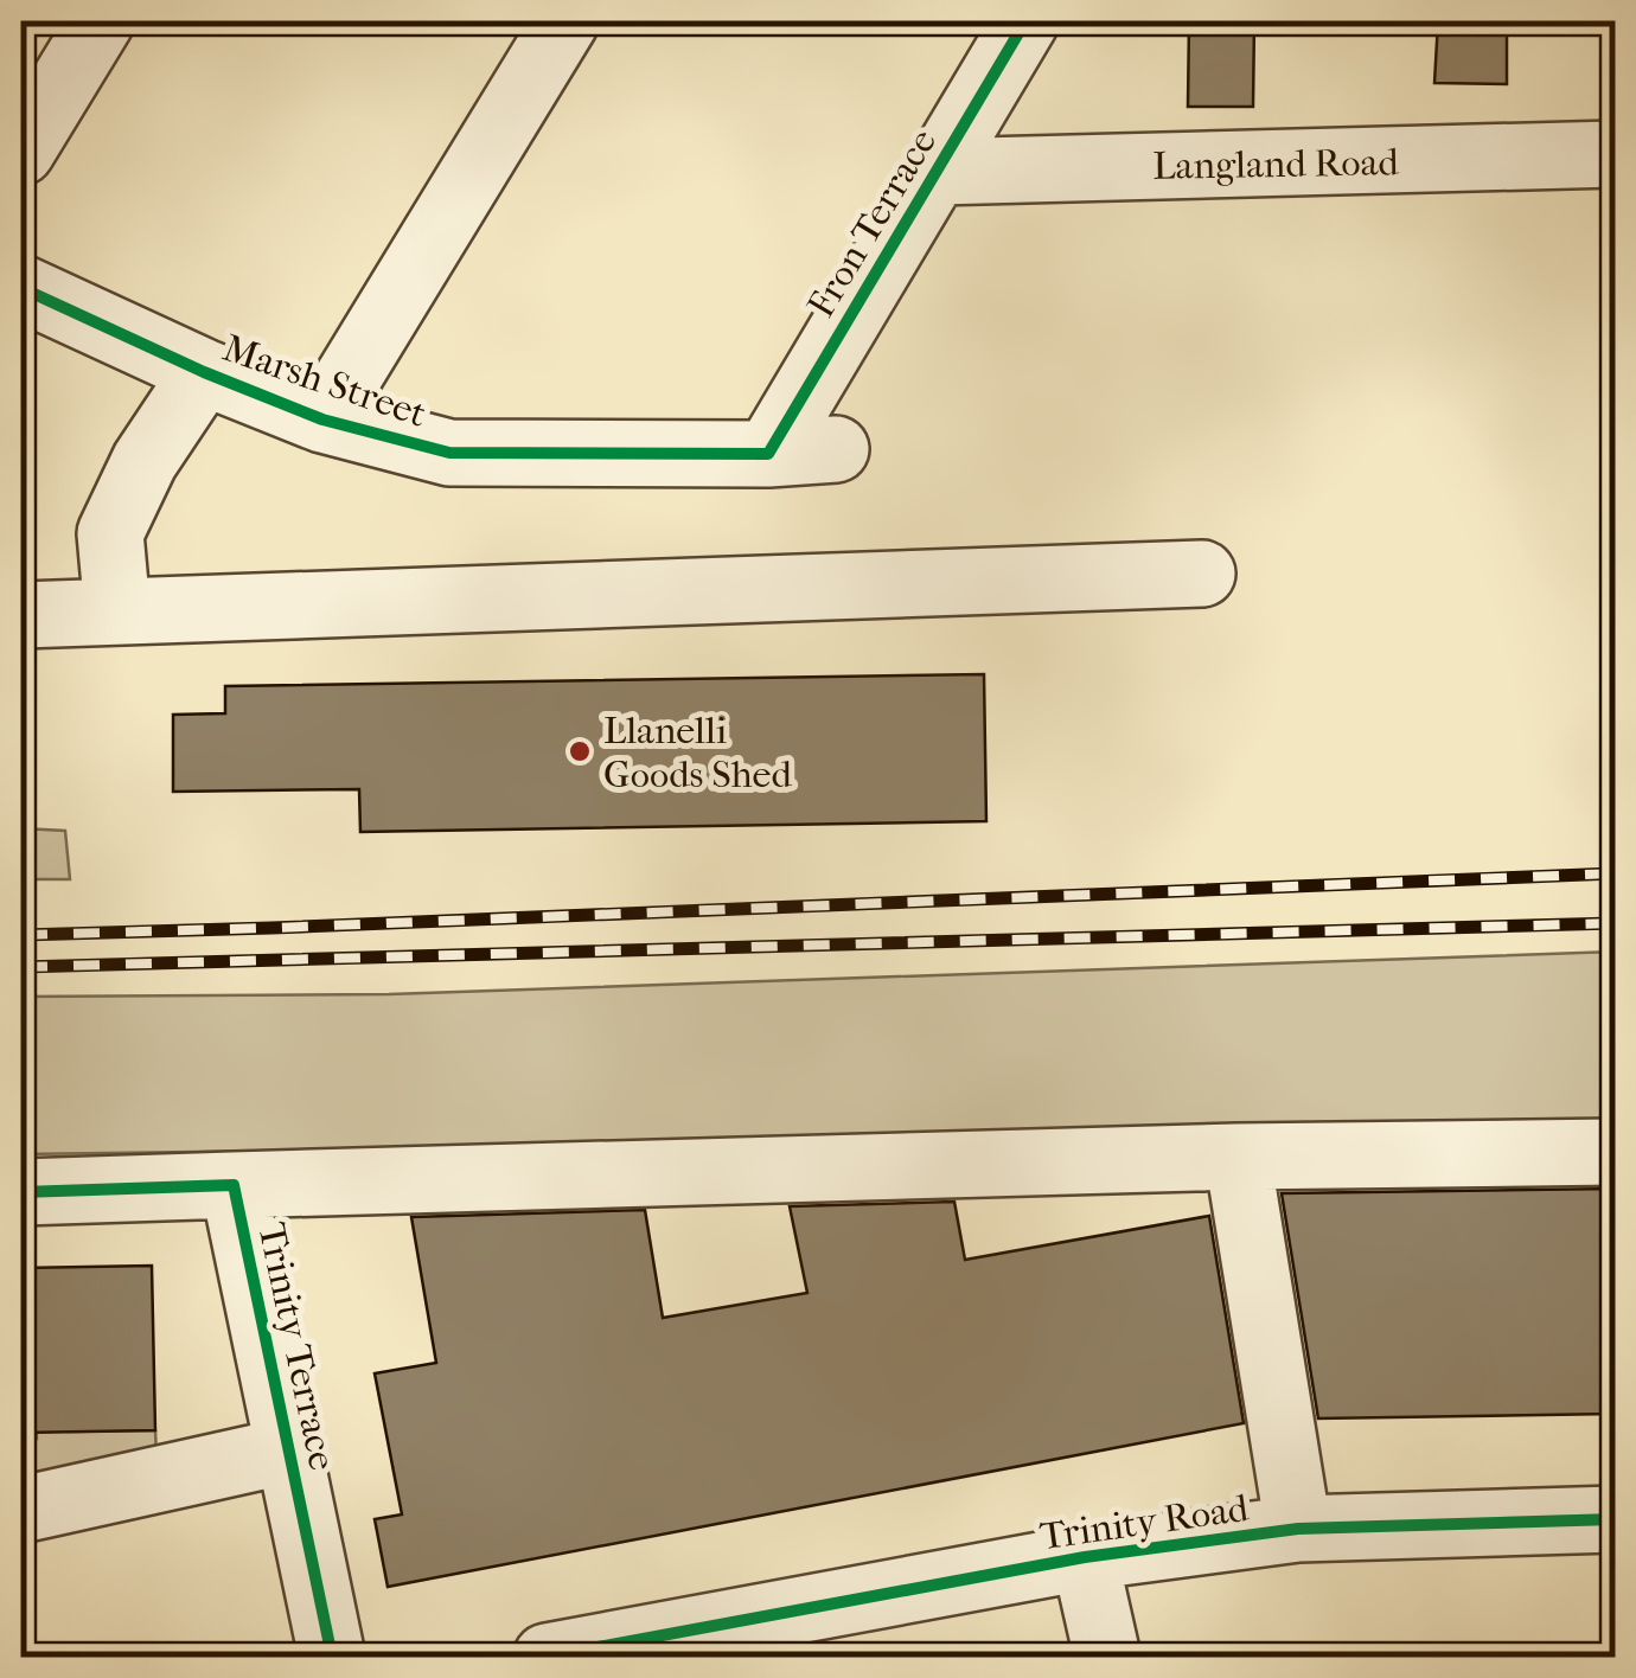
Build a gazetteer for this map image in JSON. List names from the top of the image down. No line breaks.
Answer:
{"streets":{"street":["Langland Road","Fron Terrace","Marsh Street","Trinity Terrace","Trinity Road"]},"crossings":[["Langland Road","Fron Terrace"],["Fron Terrace","Marsh Street"]],"places":["Llanelli Goods Shed"]}
